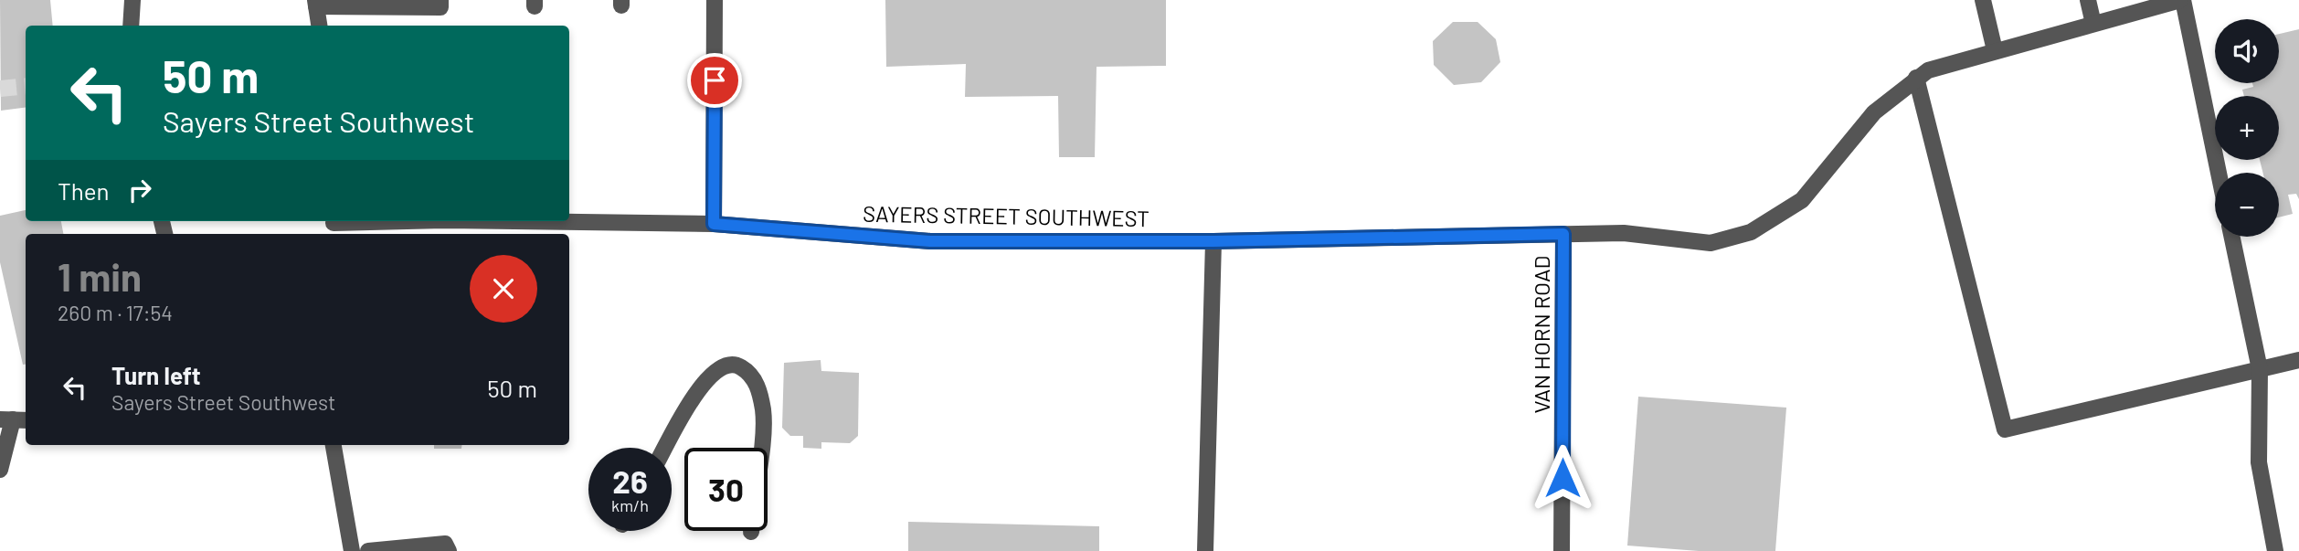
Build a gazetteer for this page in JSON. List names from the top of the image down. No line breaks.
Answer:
{"streets":{"street":["SAYERS STREET SOUTHWEST","VAN HORN ROAD"]},"crossings":[["SAYERS STREET SOUTHWEST","VAN HORN ROAD"]],"page":{"map_buttons":["+","−"],"turn":["50 m","Sayers Street Southwest"],"then":"Then","heading":["1 min","260 m · 17:54"],"list":[{"name":"Turn left","note":"Sayers Street Southwest","value":"50 m"}],"speed":"26 km/h","limit":"30"}}
